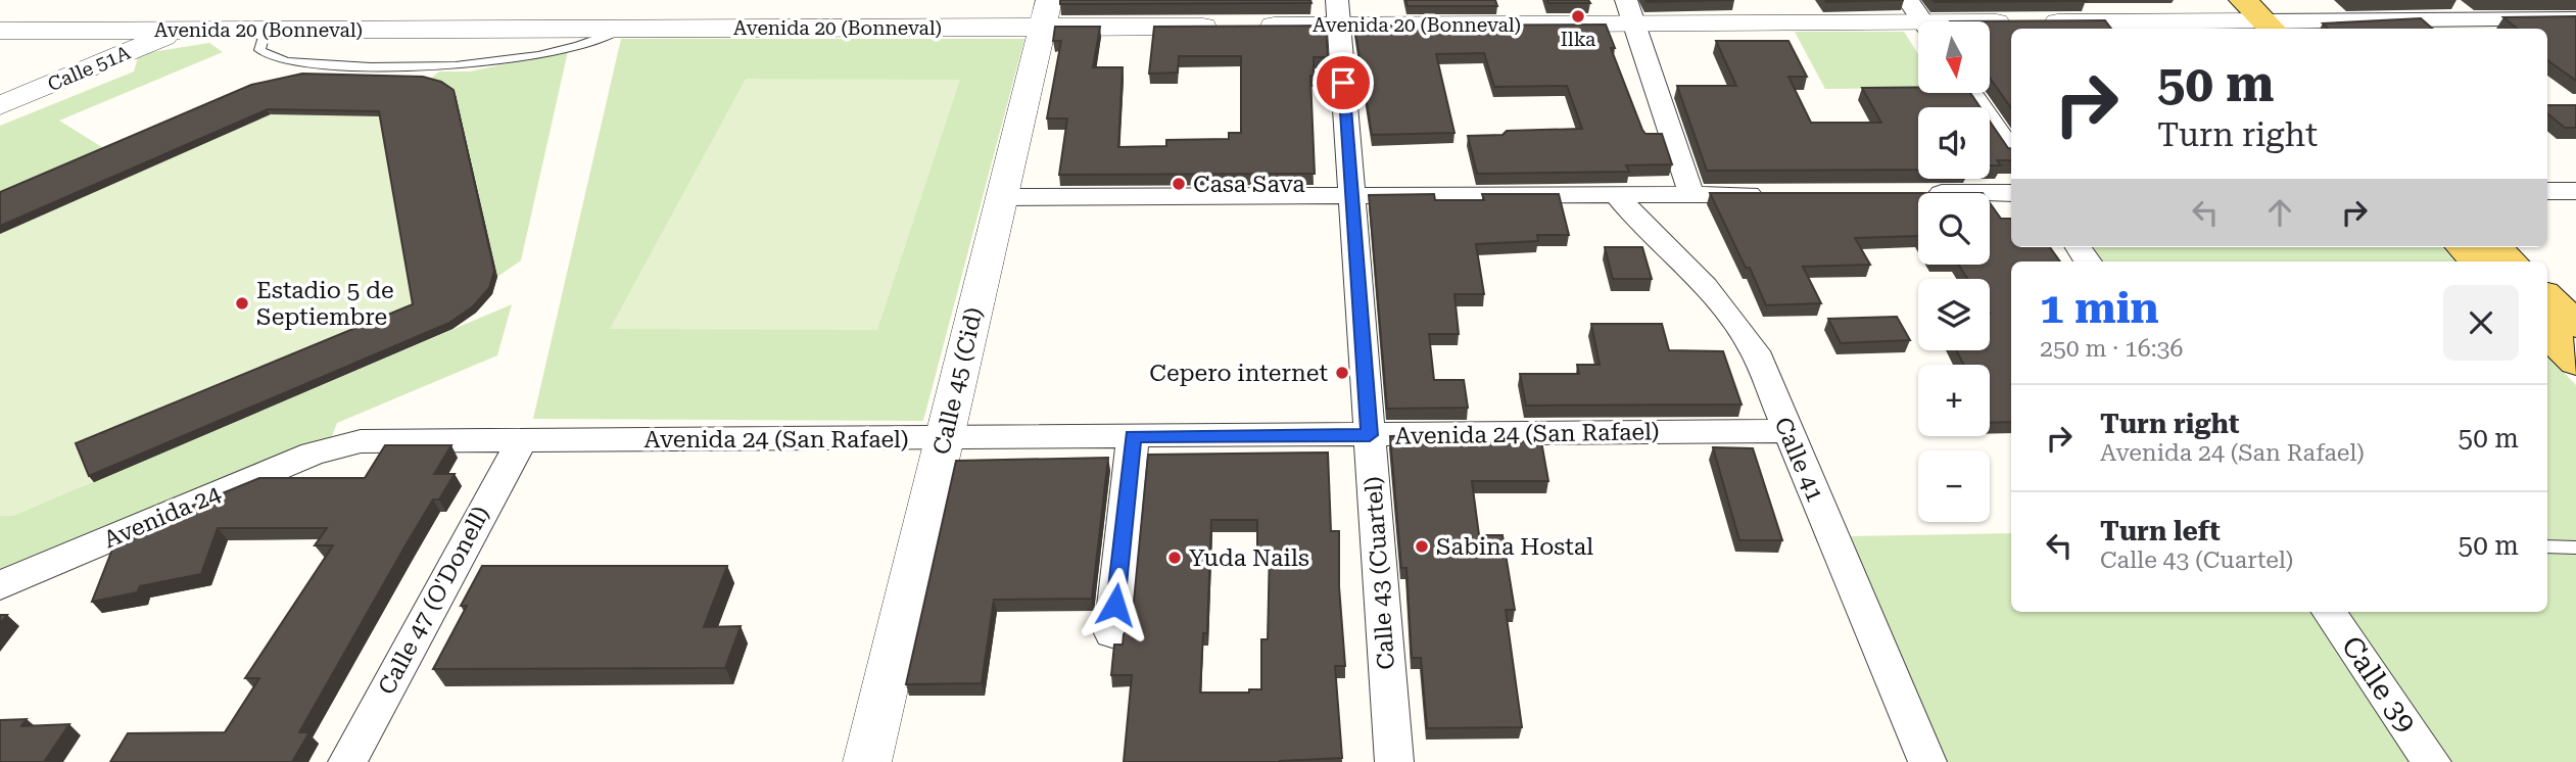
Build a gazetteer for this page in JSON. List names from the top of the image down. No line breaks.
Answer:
{"streets":{"street":["Avenida 20 (Bonneval)","Calle 51A","Calle 45 (Cid)","Avenida 24 (San Rafael)","Calle 41","Avenida 24","Calle 43 (Cuartel)","Calle 47 (O'Donell)","Calle 39"]},"crossings":[["Avenida 20 (Bonneval)","Calle 51A"],["Avenida 20 (Bonneval)","Calle 45 (Cid)"],["Avenida 20 (Bonneval)","Calle 43 (Cuartel)"],["Calle 45 (Cid)","Avenida 24 (San Rafael)"],["Avenida 24 (San Rafael)","Calle 41"],["Avenida 24 (San Rafael)","Avenida 24"],["Avenida 24 (San Rafael)","Calle 43 (Cuartel)"],["Avenida 24 (San Rafael)","Calle 47 (O'Donell)"]],"places":["Ilka","Casa Sava","Estadio 5 de Septiembre","Cepero internet","Sabina Hostal","Yuda Nails"],"north":"bottom","page":{"map_buttons":["+","−"],"turn":["50 m","Turn right"],"heading":["1 min","250 m · 16:36"],"list":[{"name":"Turn right","note":"Avenida 24 (San Rafael)","value":"50 m"},{"name":"Turn left","note":"Calle 43 (Cuartel)","value":"50 m"}]}}
